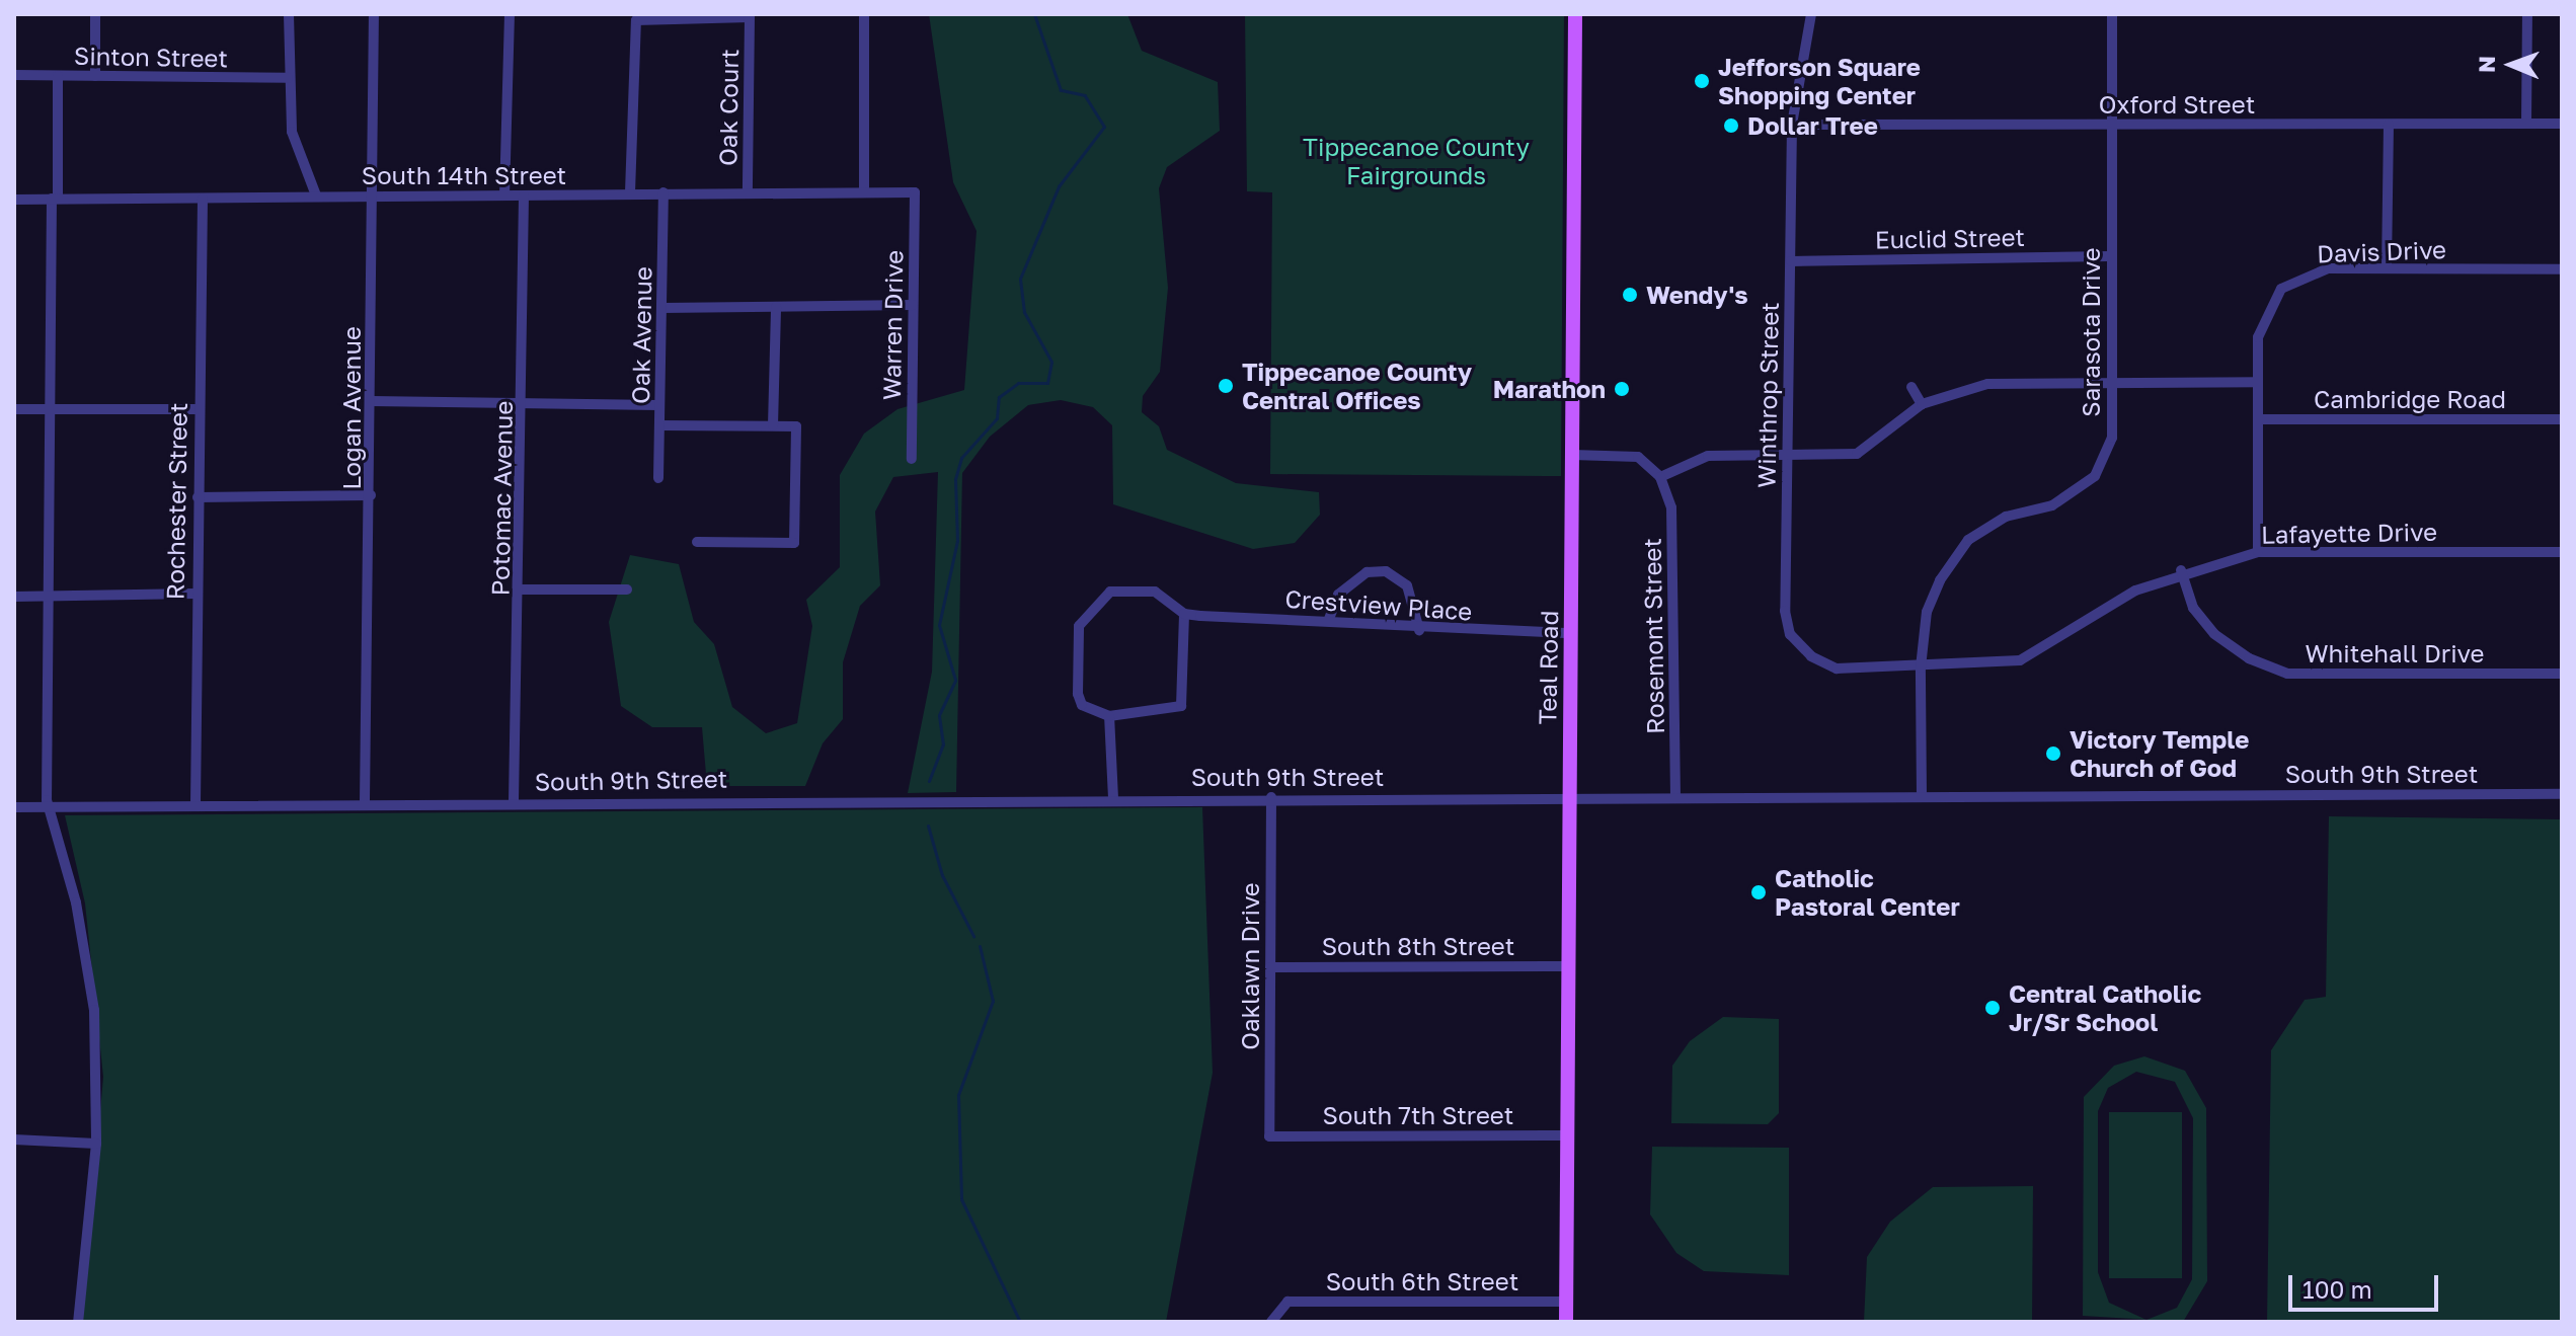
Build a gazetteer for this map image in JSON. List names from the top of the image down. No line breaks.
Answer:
{"streets":{"main road":["Teal Road"],"street":["Sinton Street","Oxford Street","Oak Court","South 14th Street","Euclid Street","Davis Drive","Warren Drive","Sarasota Drive","Oak Avenue","Winthrop Street","Cambridge Road","Logan Avenue","Potomac Avenue","Rochester Street","Lafayette Drive","Crestview Place","Rosemont Street","Whitehall Drive","South 9th Street","South 8th Street","Oaklawn Drive","South 7th Street","South 6th Street"]},"crossings":[["Oxford Street","Sarasota Drive"],["Oxford Street","Winthrop Street"],["Oak Court","South 14th Street"],["South 14th Street","Warren Drive"],["South 14th Street","Oak Avenue"],["South 14th Street","Logan Avenue"],["South 14th Street","Potomac Avenue"],["South 14th Street","Rochester Street"],["Euclid Street","Sarasota Drive"],["Euclid Street","Winthrop Street"],["Davis Drive","Cambridge Road"],["Davis Drive","Lafayette Drive"],["Sarasota Drive","Winthrop Street"],["Sarasota Drive","Lafayette Drive"],["Sarasota Drive","South 9th Street"],["Winthrop Street","Lafayette Drive"],["Logan Avenue","South 9th Street"],["Potomac Avenue","South 9th Street"],["Rochester Street","South 9th Street"],["Lafayette Drive","Whitehall Drive"],["Crestview Place","Teal Road"],["Rosemont Street","South 9th Street"],["Teal Road","South 9th Street"],["Teal Road","South 8th Street"],["Teal Road","South 7th Street"],["Teal Road","South 6th Street"],["South 9th Street","Oaklawn Drive"],["South 8th Street","Oaklawn Drive"],["Oaklawn Drive","South 7th Street"]],"parks":["Tippecanoe County Fairgrounds"],"places":["Jefforson Square Shopping Center","Dollar Tree","Wendy's","Tippecanoe County Central Offices","Marathon","Victory Temple Church of God","Catholic Pastoral Center","Central Catholic Jr/Sr School"],"scale_bar":"100 m","north":"left"}
